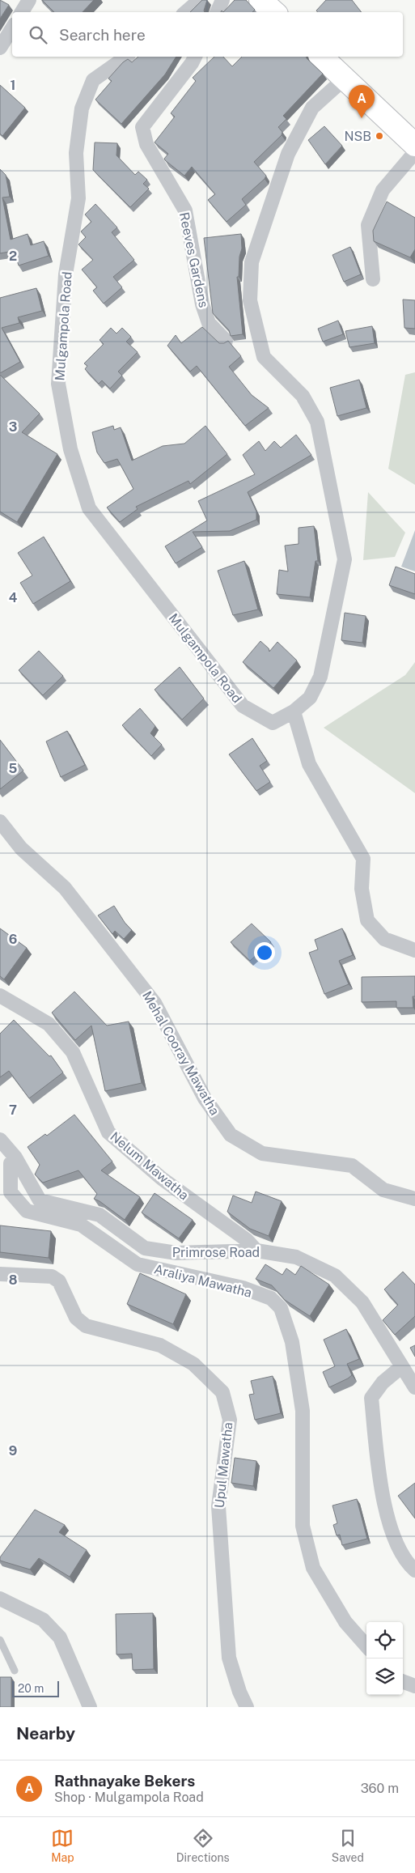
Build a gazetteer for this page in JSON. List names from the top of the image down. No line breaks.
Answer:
{"streets":{"street":["Reeves Gardens","Mulgampola Road","Mehal Cooray Mawatha","Nelum Mawatha","Primrose Road","Araliya Mawatha","Upul Mawatha"]},"crossings":[["Nelum Mawatha","Primrose Road"],["Primrose Road","Araliya Mawatha"]],"places":["NSB"],"scale_bar":"20 m","page":{"search":"Search here","pins":"A","scale":"20 m","heading":"Nearby","list":[{"mark":"A","name":"Rathnayake Bekers","note":"Shop · Mulgampola Road","value":"360 m"}],"nav":["Map","Directions","Saved"]},"grid":{"rows":["1","2","3","4","5","6","7","8","9"]}}
